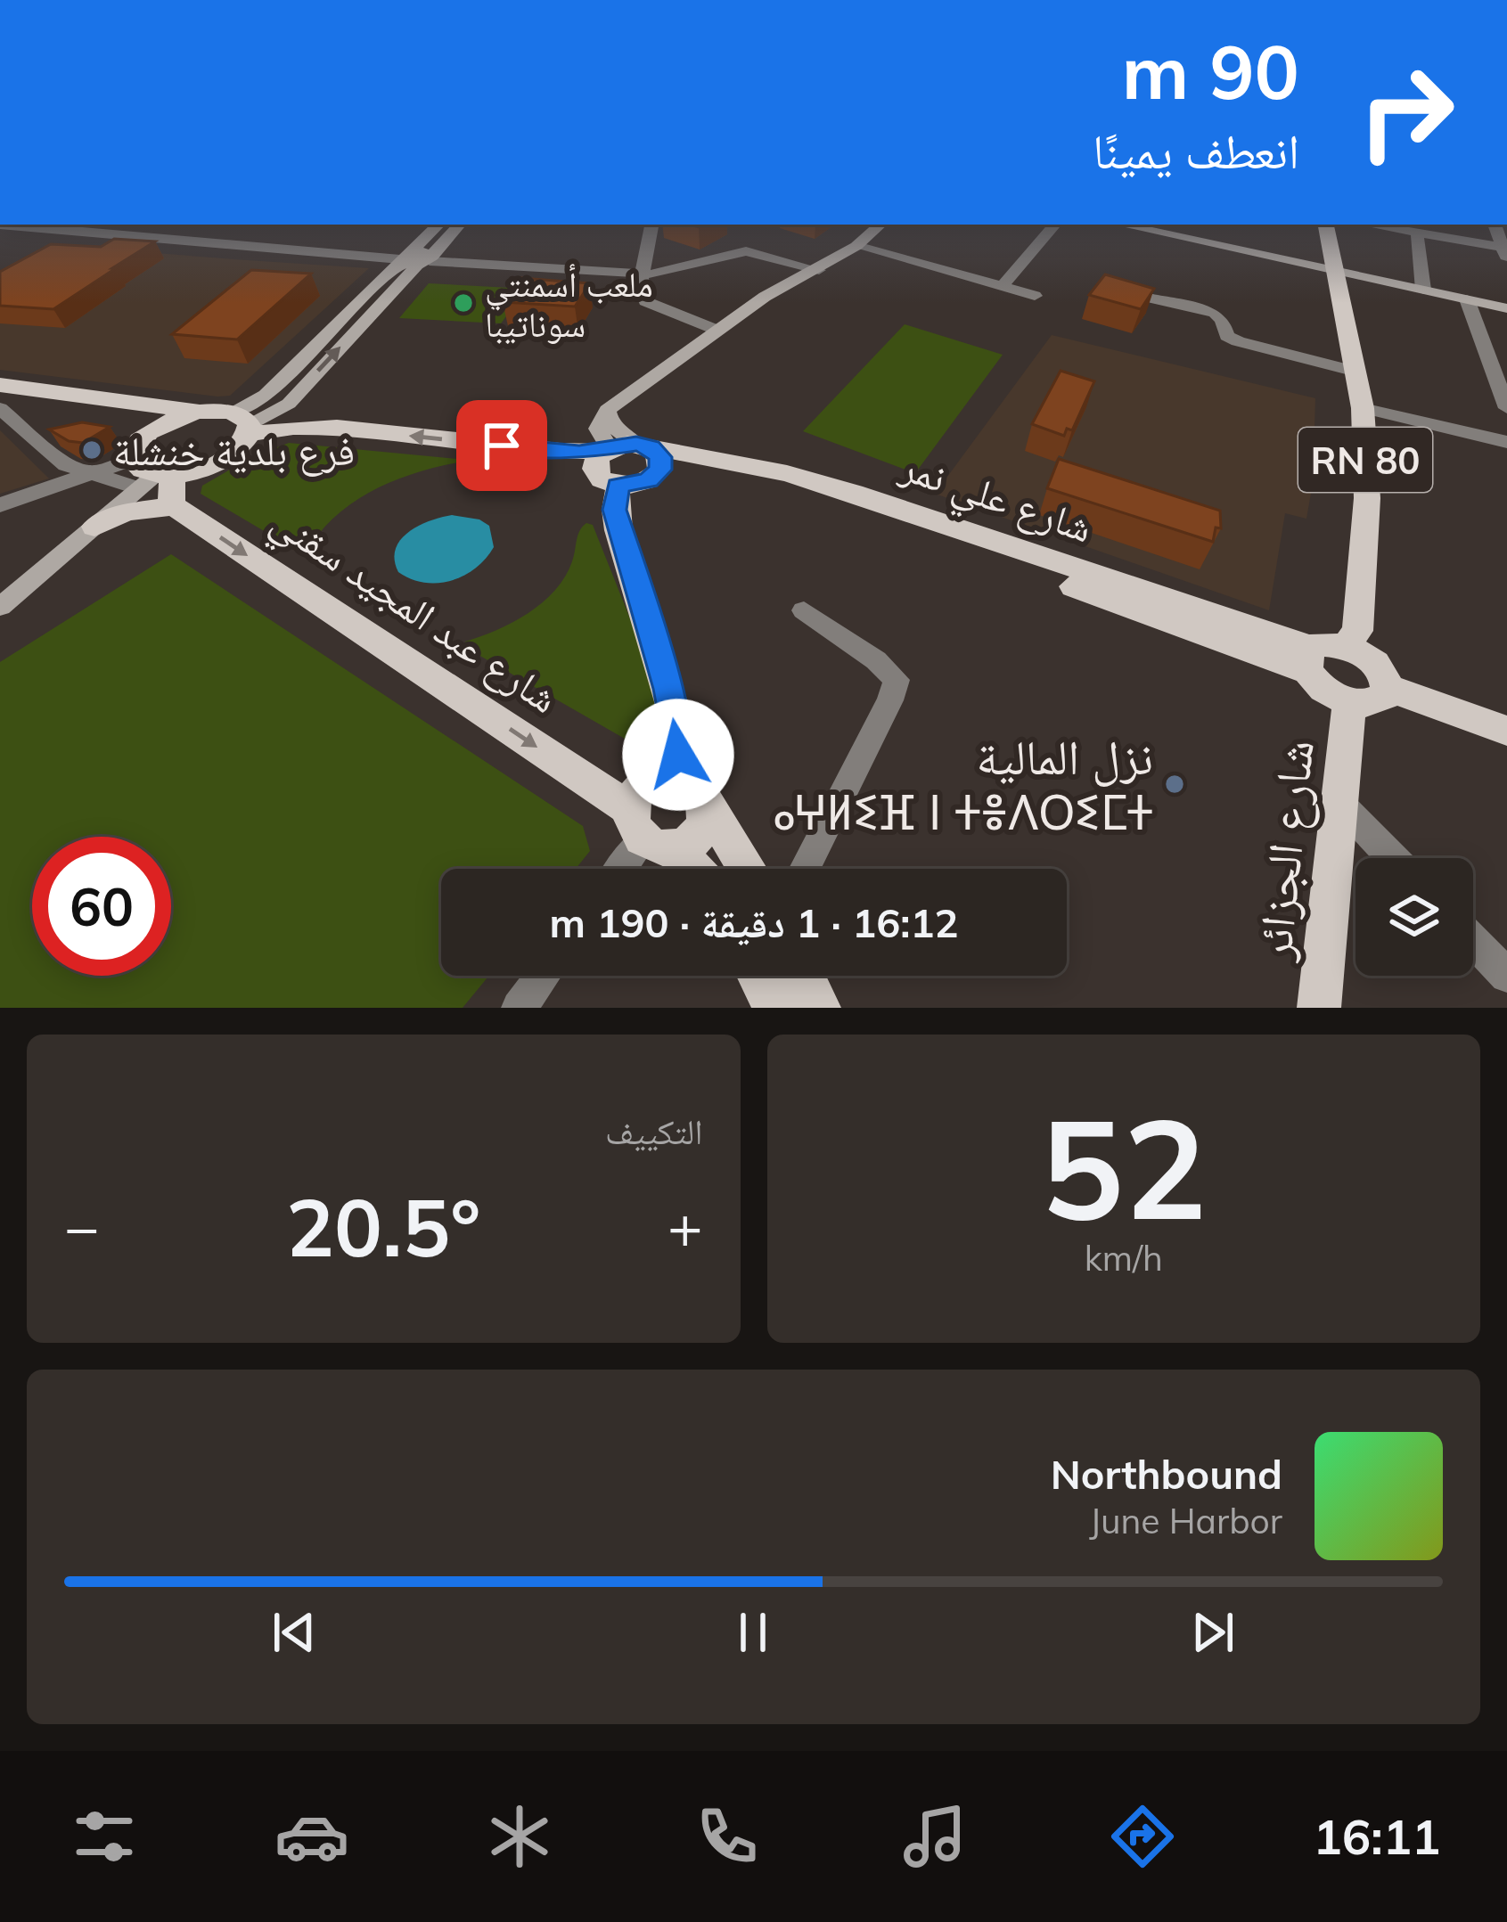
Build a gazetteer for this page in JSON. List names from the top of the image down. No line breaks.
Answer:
{"streets":{"main road":["RN 80","شارع علي نمر","شارع عبد المجيد سقني","شارع الجزائر"]},"one_way":["شارع عبد المجيد سقني"],"places":["ملعب أسمنتي سوناتيبا","فرع بلدية خنشلة","نزل المالية ⴰⵖⵍⵉⴼ ⵏ ⵜⴻⴷⵔⵉⵎⵜ"],"page":{"turn":["90 m","انعطف يمينًا"],"limit":"60","trip":"16:12 · 1 دقيقة · 190 m","tile":[["52","km/h"],"التكييف"],"heat":["−","20.5°","+"],"song":["Northbound","June Harbor"],"tabs":"16:11"}}
